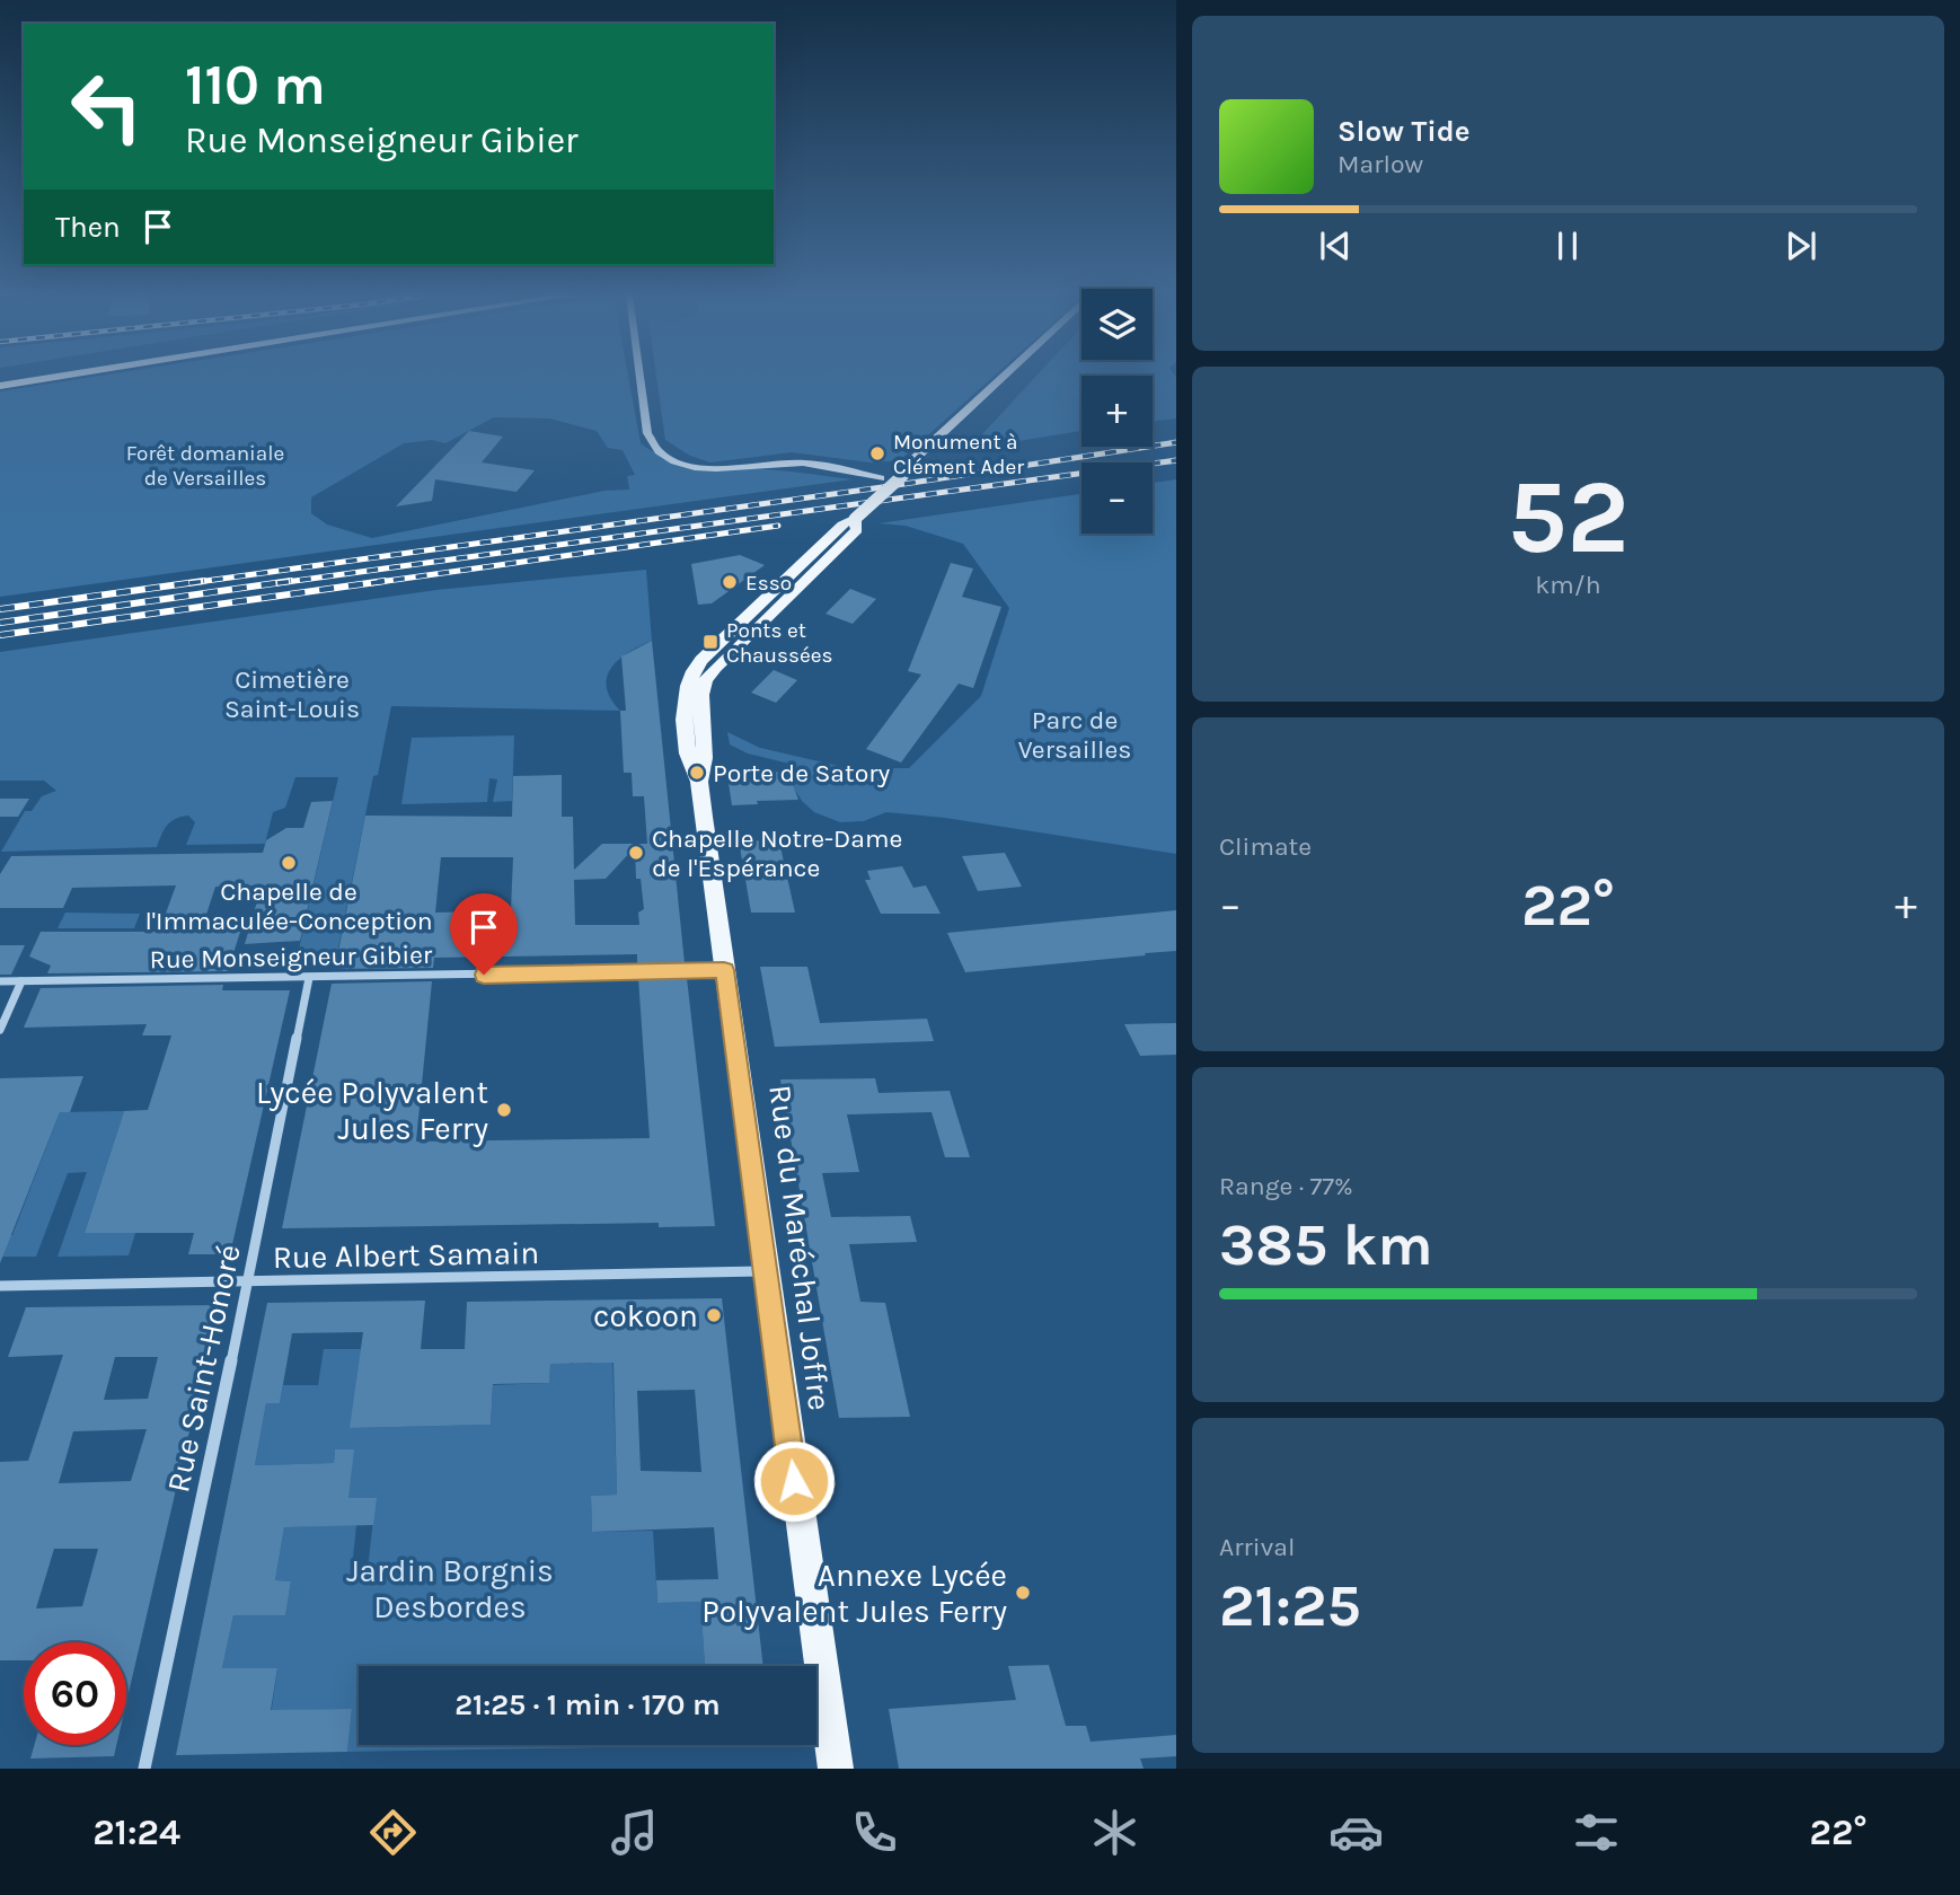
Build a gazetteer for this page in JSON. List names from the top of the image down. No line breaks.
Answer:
{"streets":{"main road":["Rue du Maréchal Joffre"],"street":["Rue Monseigneur Gibier","Rue Albert Samain","Rue Saint-Honoré"]},"crossings":[["Rue Monseigneur Gibier","Rue du Maréchal Joffre"],["Rue Monseigneur Gibier","Rue Saint-Honoré"],["Rue du Maréchal Joffre","Rue Albert Samain"],["Rue Albert Samain","Rue Saint-Honoré"]],"parks":["Forêt domaniale de Versailles","Cimetière Saint-Louis","Parc de Versailles","Jardin Borgnis Desbordes"],"places":{"other":["Monument à Clément Ader","Esso","Porte de Satory","Chapelle Notre-Dame de l'Espérance","Chapelle de l'Immaculée-Conception","Lycée Polyvalent Jules Ferry","cokoon","Annexe Lycée Polyvalent Jules Ferry"],"transit":["Ponts et Chaussées"]},"page":{"turn":["110 m","Rue Monseigneur Gibier"],"song":["Slow Tide","Marlow"],"then":"Then","map_buttons":["+","−"],"tile":[["52","km/h"],"Climate",["Range · 77%","385 km"],["Arrival","21:25"]],"heat":["−","22°","+"],"limit":"60","trip":"21:25 · 1 min · 170 m","tabs":["21:24","22°"]}}
